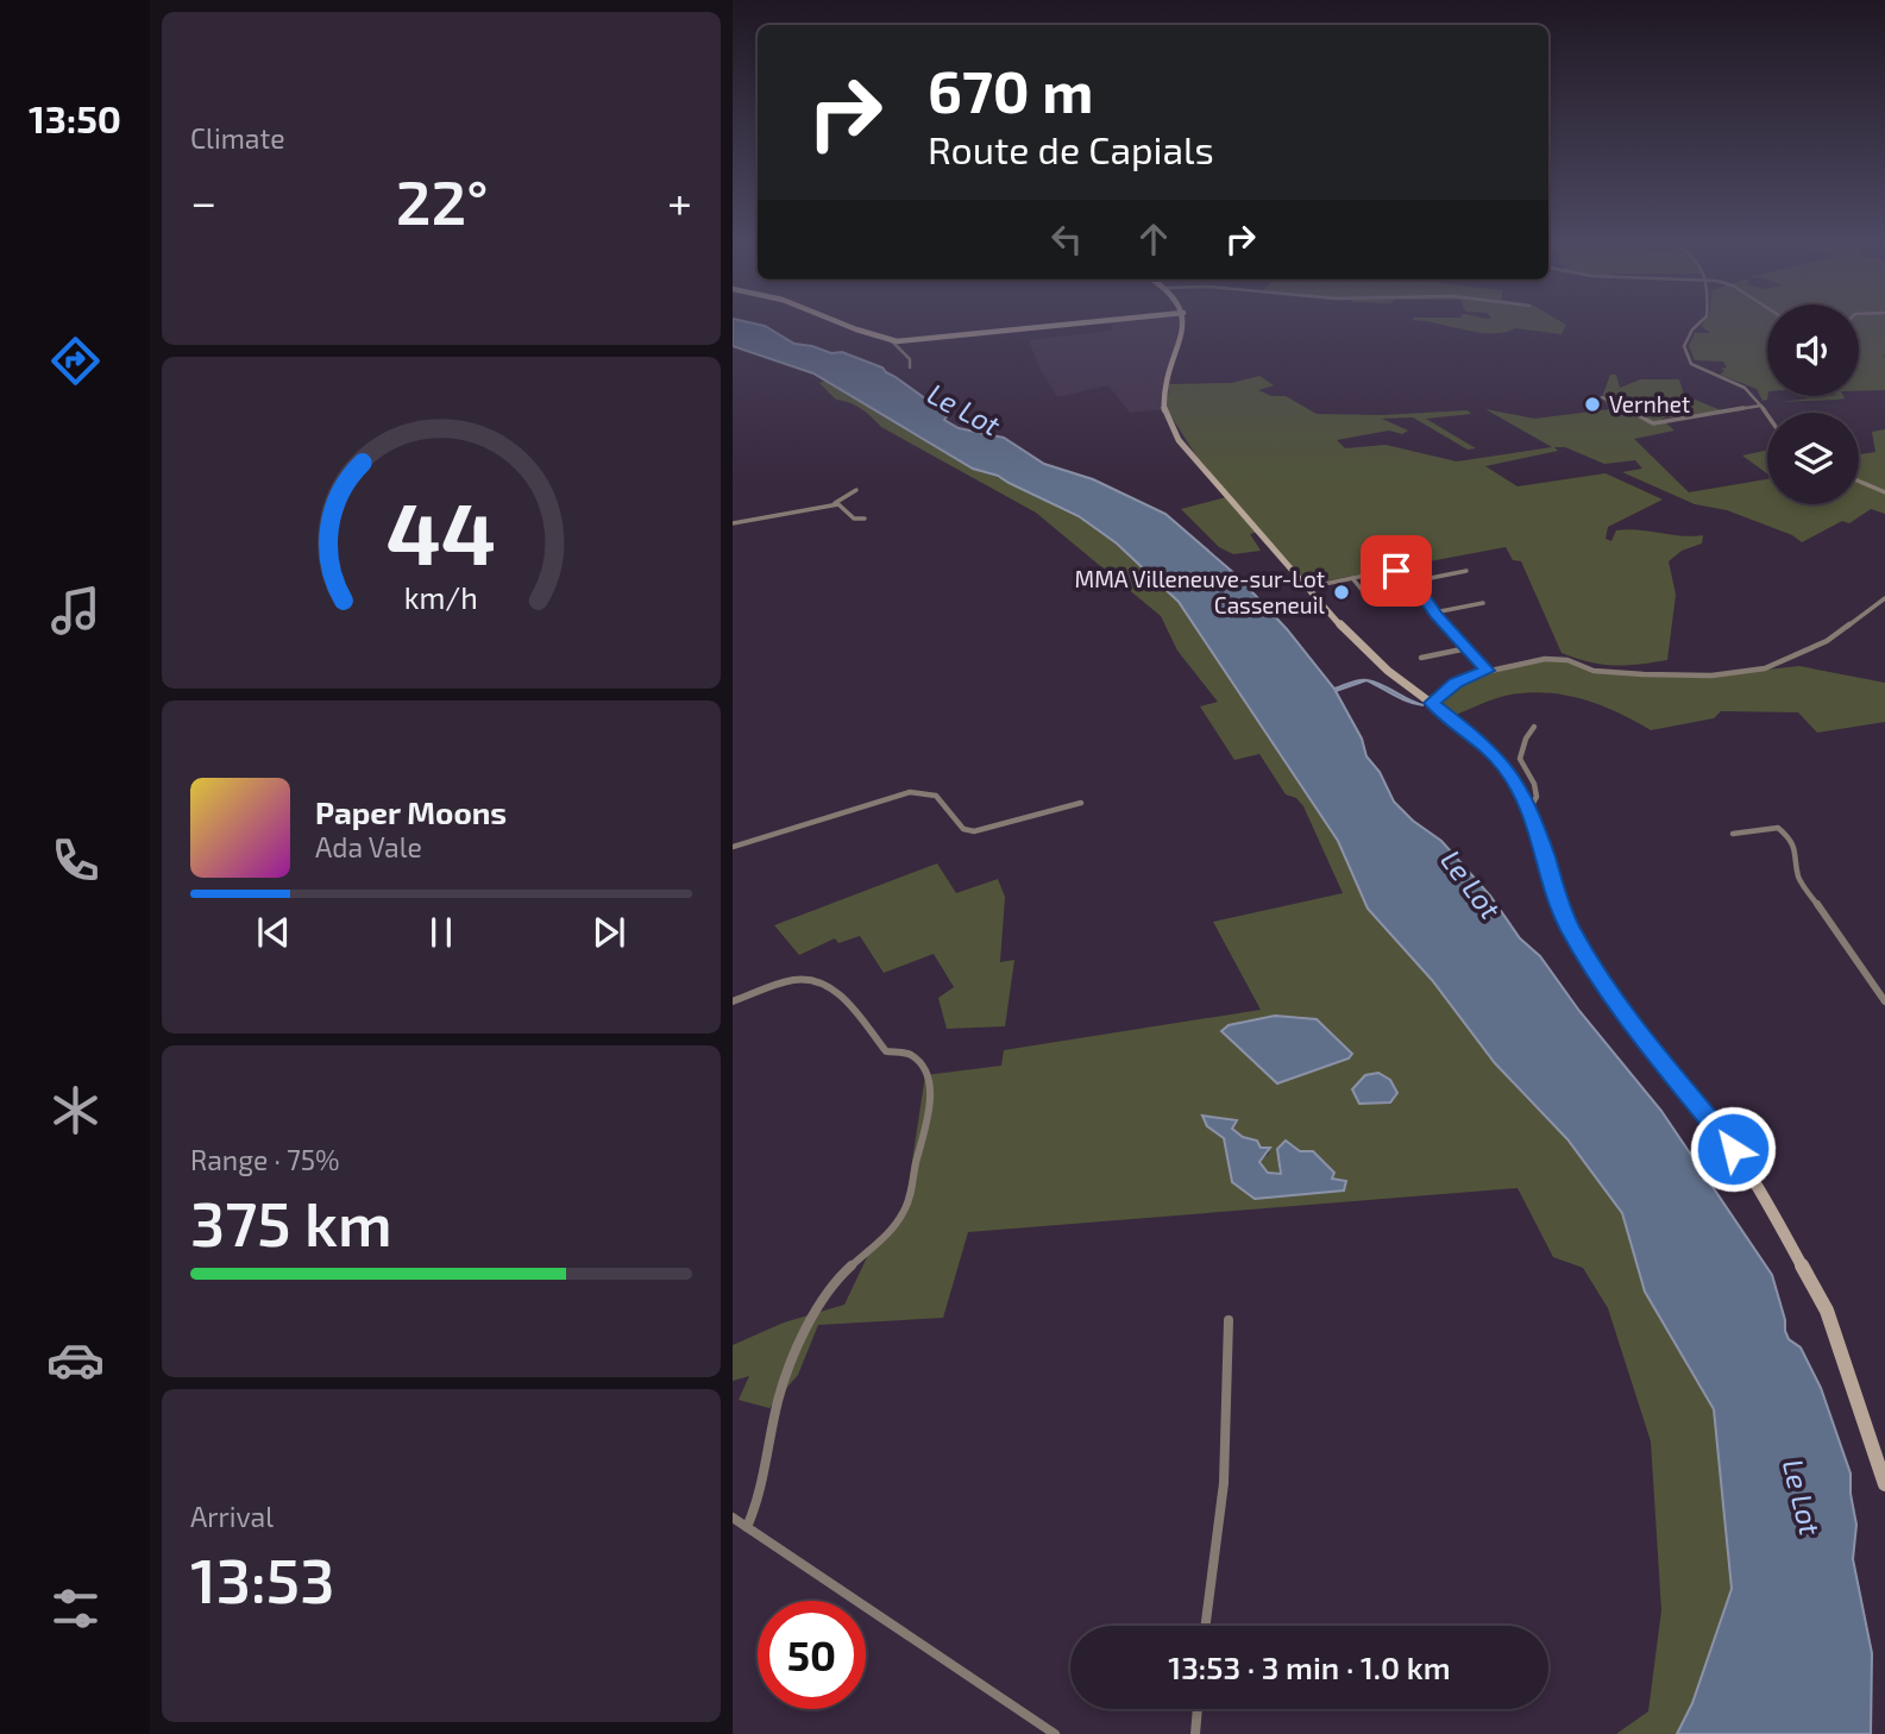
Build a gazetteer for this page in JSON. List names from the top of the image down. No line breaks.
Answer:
{"water":["Le Lot"],"places":["Vernhet","MMA Villeneuve-sur-Lot Casseneuil"],"page":{"tabs":"13:50","tile":["Climate",["Range · 75%","375 km"],["Arrival","13:53"]],"turn":["670 m","Route de Capials"],"heat":["−","22°","+"],"song":["Paper Moons","Ada Vale"],"limit":"50","trip":"13:53 · 3 min · 1.0 km","gauge":["44","km/h"]}}
